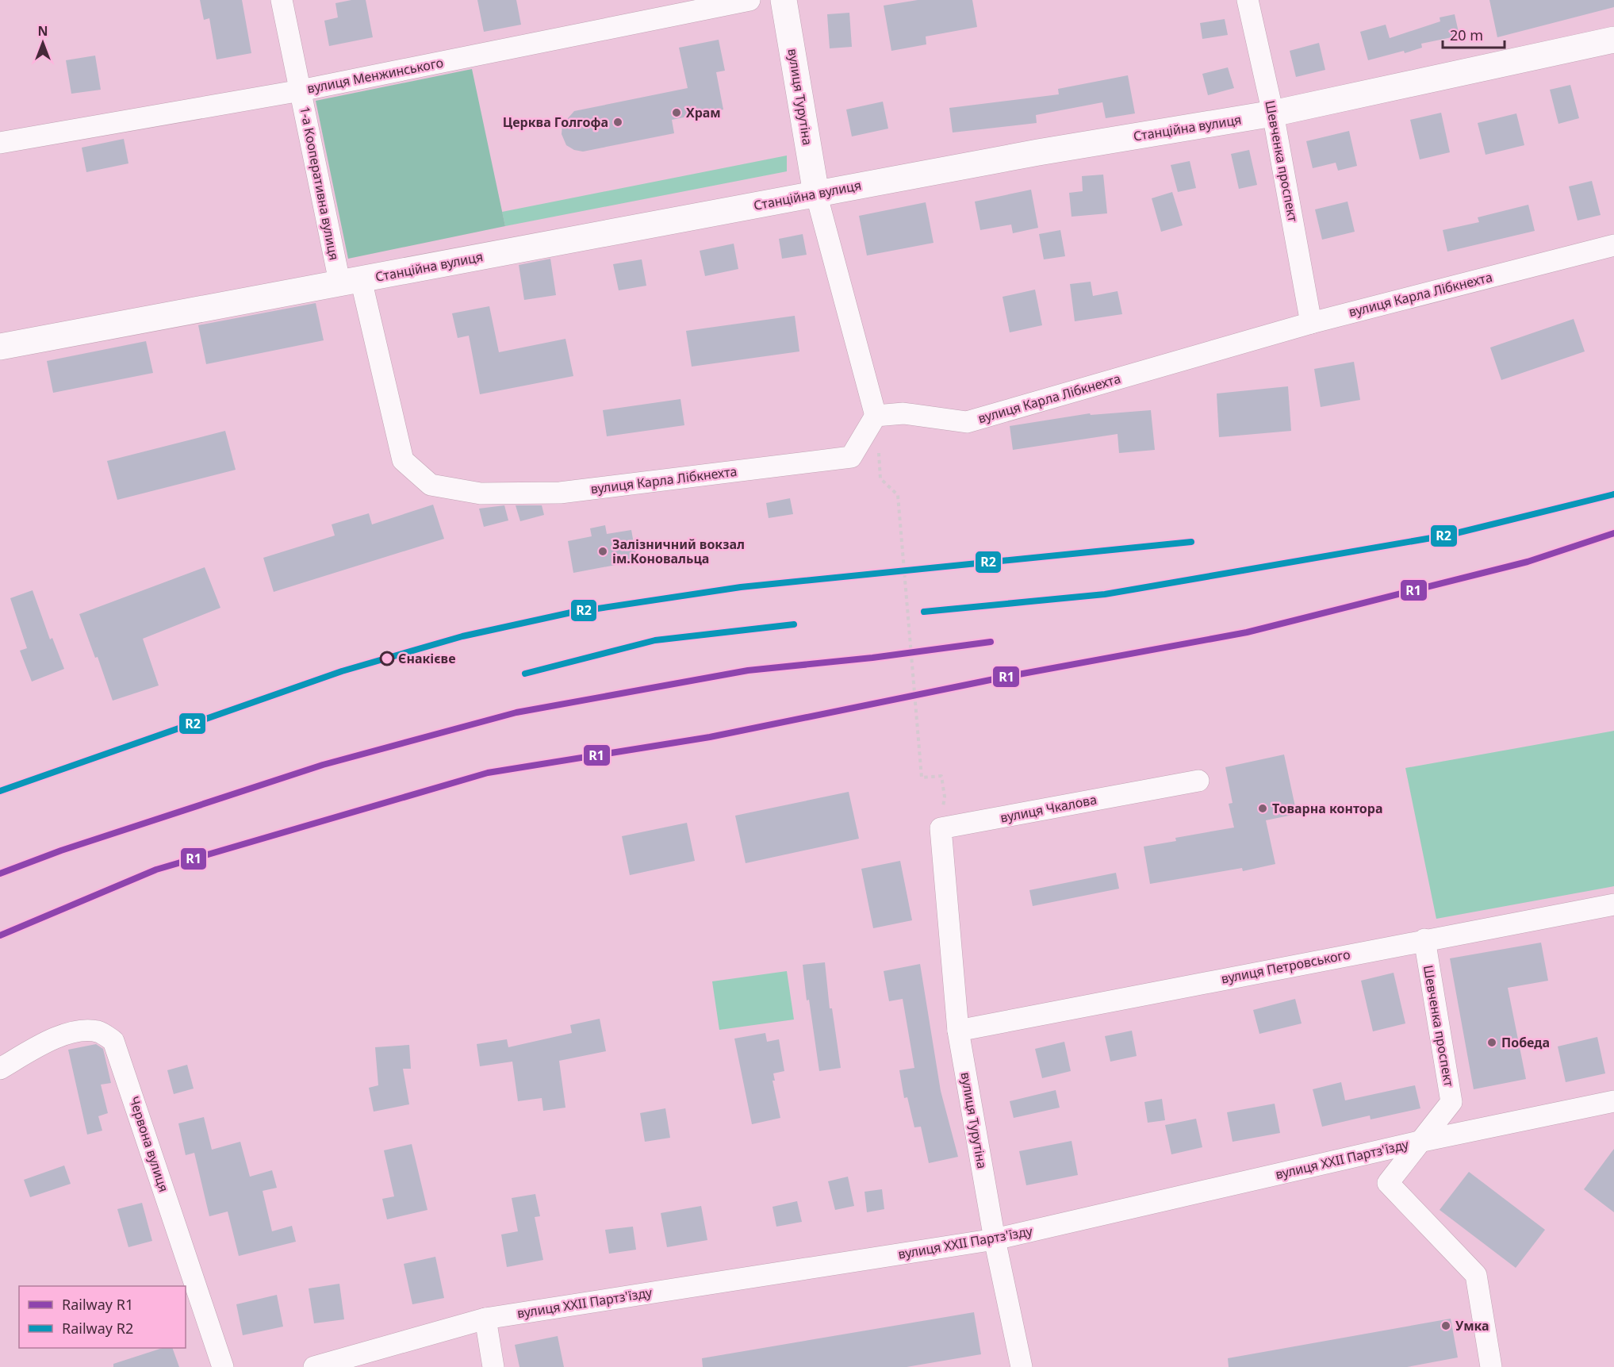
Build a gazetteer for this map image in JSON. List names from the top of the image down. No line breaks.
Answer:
{"streets":{"street":["вулиця Менжинського","вулиця Турутіна","Станційна вулиця","Шевченка проспект","1-а Кооперативна вулиця","вулиця Карла Лібкнехта","вулиця Чкалова","вулиця Петровського","Червона вулиця","вулиця XXII Партз'їзду"]},"crossings":[["вулиця Менжинського","1-а Кооперативна вулиця"],["вулиця Турутіна","Станційна вулиця"],["вулиця Турутіна","вулиця Чкалова"],["вулиця Турутіна","вулиця Петровського"],["вулиця Турутіна","вулиця XXII Партз'їзду"],["Станційна вулиця","Шевченка проспект"],["Станційна вулиця","1-а Кооперативна вулиця"],["Станційна вулиця","вулиця Карла Лібкнехта"],["Шевченка проспект","вулиця Карла Лібкнехта"],["Шевченка проспект","вулиця Петровського"],["Шевченка проспект","вулиця XXII Партз'їзду"],["1-а Кооперативна вулиця","вулиця Карла Лібкнехта"]],"places":["Храм","Церква Голгофа","Залізничний вокзал ім.Коновальца","Єнакієве","Товарна контора","Победа","Умка"],"lines":["rail line R2","rail line R1"],"legend":["Railway R1","Railway R2"],"scale_bar":"20 m","north":"top"}
